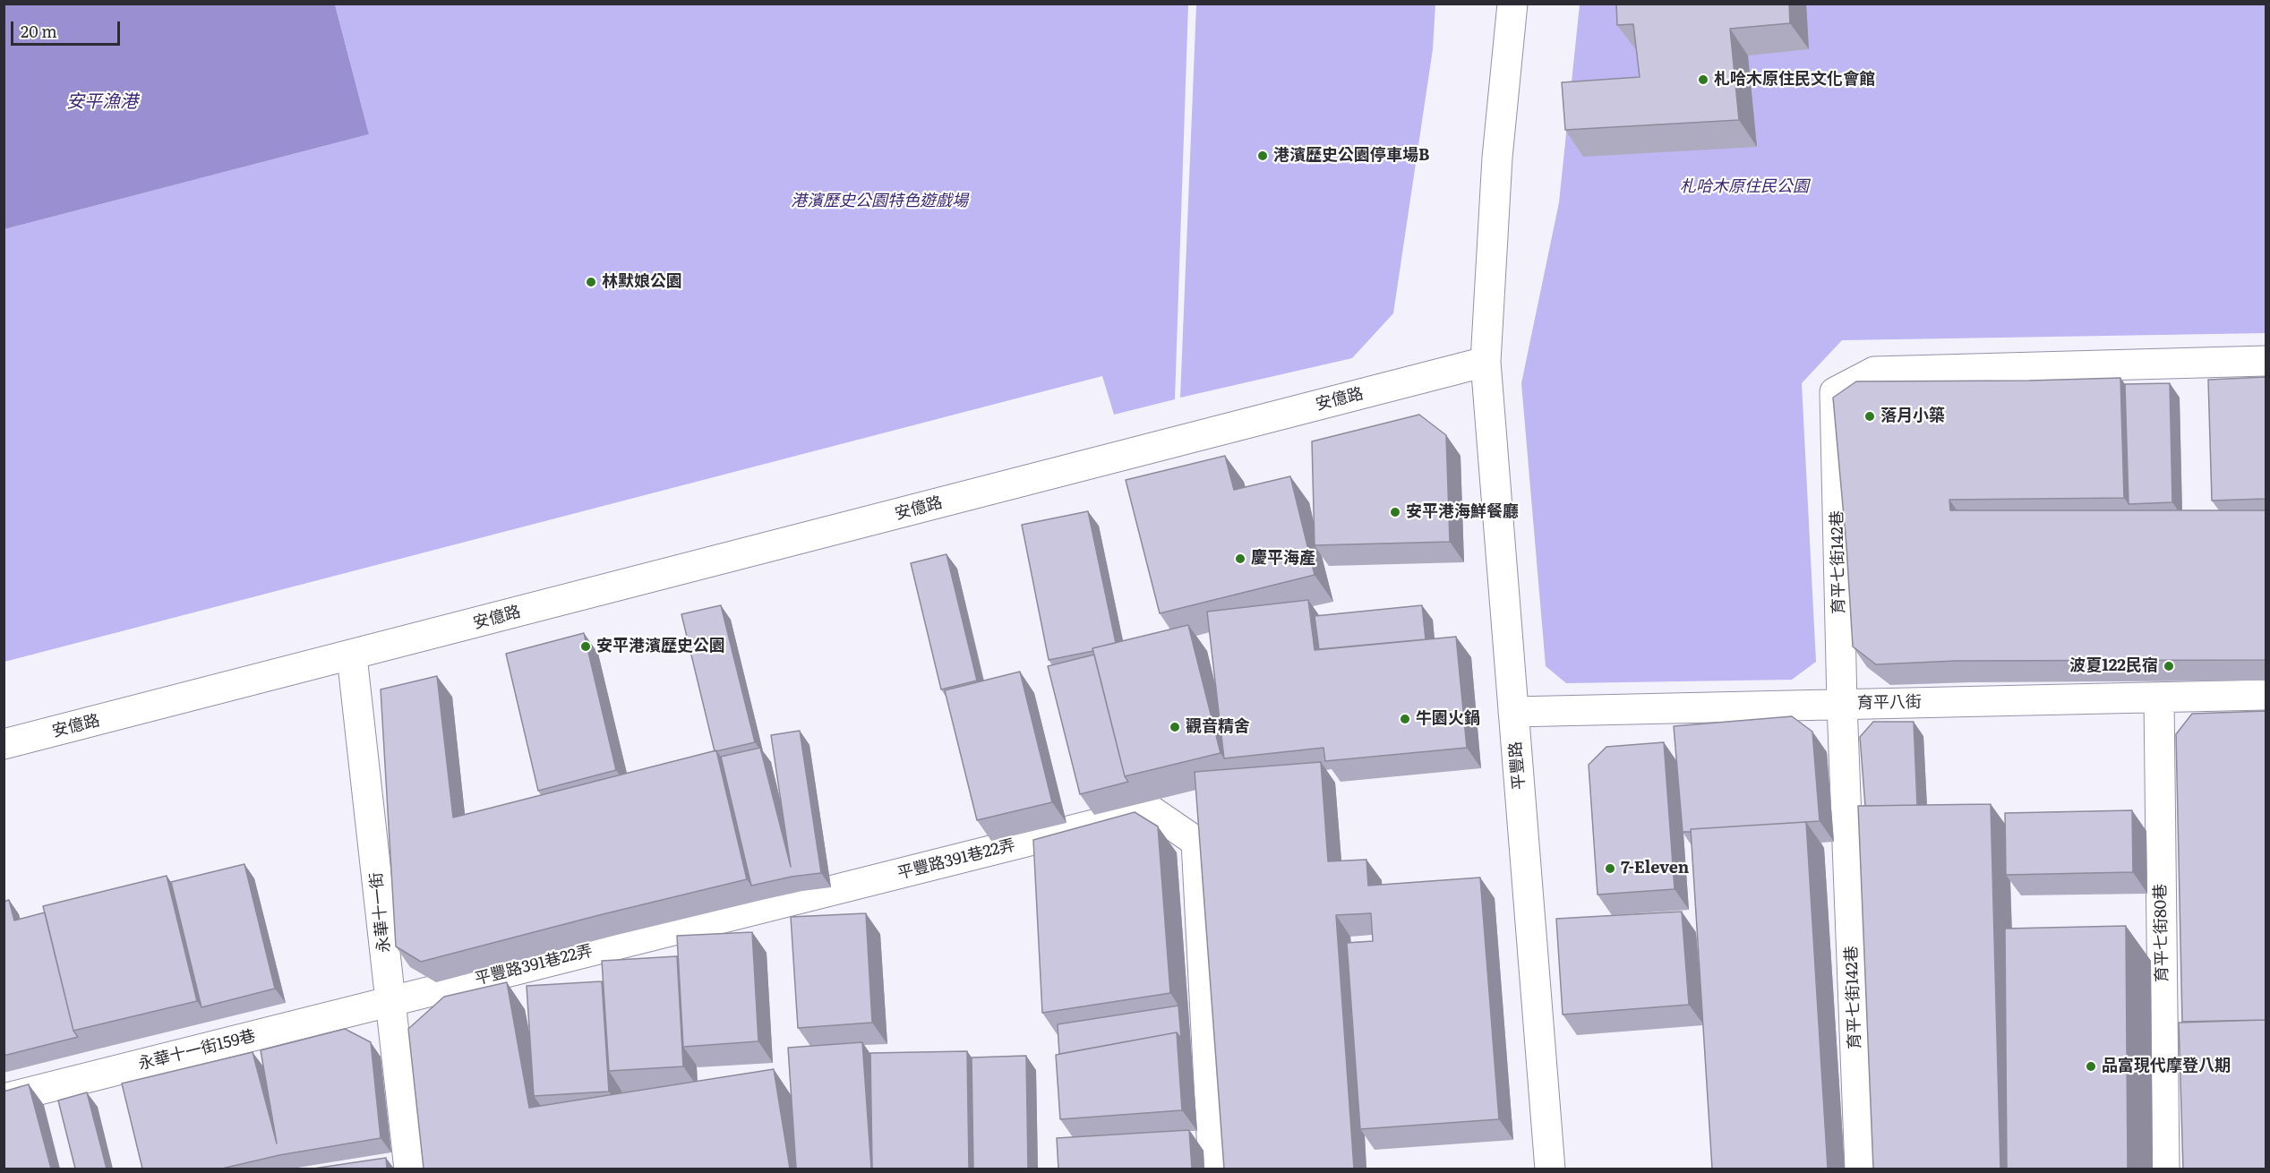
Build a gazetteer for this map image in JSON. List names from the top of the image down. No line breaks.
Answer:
{"streets":{"street":["安億路","育平七街142巷","育平八街","平豐路","平豐路391巷22弄","永華十一街","育平七街80巷","永華十一街159巷"]},"crossings":[["安億路","平豐路"],["安億路","永華十一街"],["育平七街142巷","育平八街"],["育平八街","平豐路"],["育平八街","育平七街80巷"],["平豐路391巷22弄","永華十一街"],["平豐路391巷22弄","永華十一街159巷"],["永華十一街","永華十一街159巷"]],"water":["安平漁港"],"parks":["札哈木原住民公園","港濱歷史公園特色遊戲場"],"places":["札哈木原住民文化會館","港濱歷史公園停車場B","林默娘公園","落月小築","安平港海鮮餐廳","慶平海產","安平港濱歷史公園","波夏122民宿","牛園火鍋","觀音精舍","7-Eleven","品富現代摩登八期"],"scale_bar":"20 m"}
